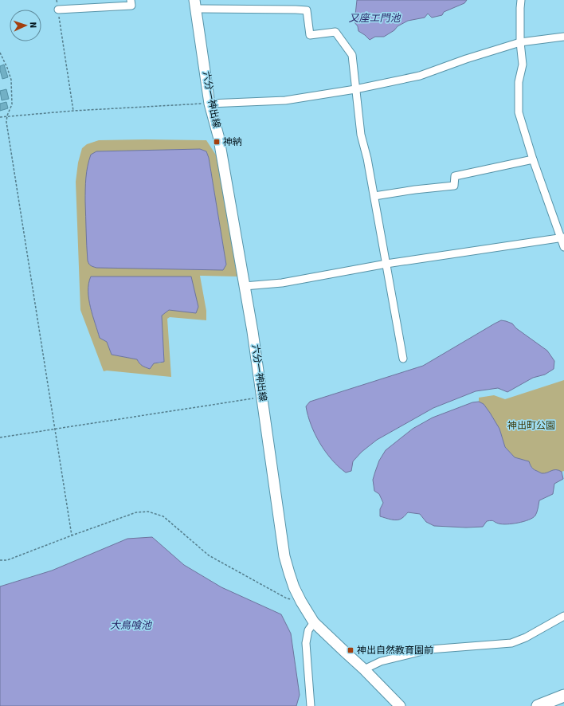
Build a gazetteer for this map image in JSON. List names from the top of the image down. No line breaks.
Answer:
{"streets":{"main road":["六分一神出線"]},"water":["又座エ門池","大鳥喰池"],"parks":["神出町公園"],"places":{"transit":["神納","神出自然教育園前"]},"north":"right"}
